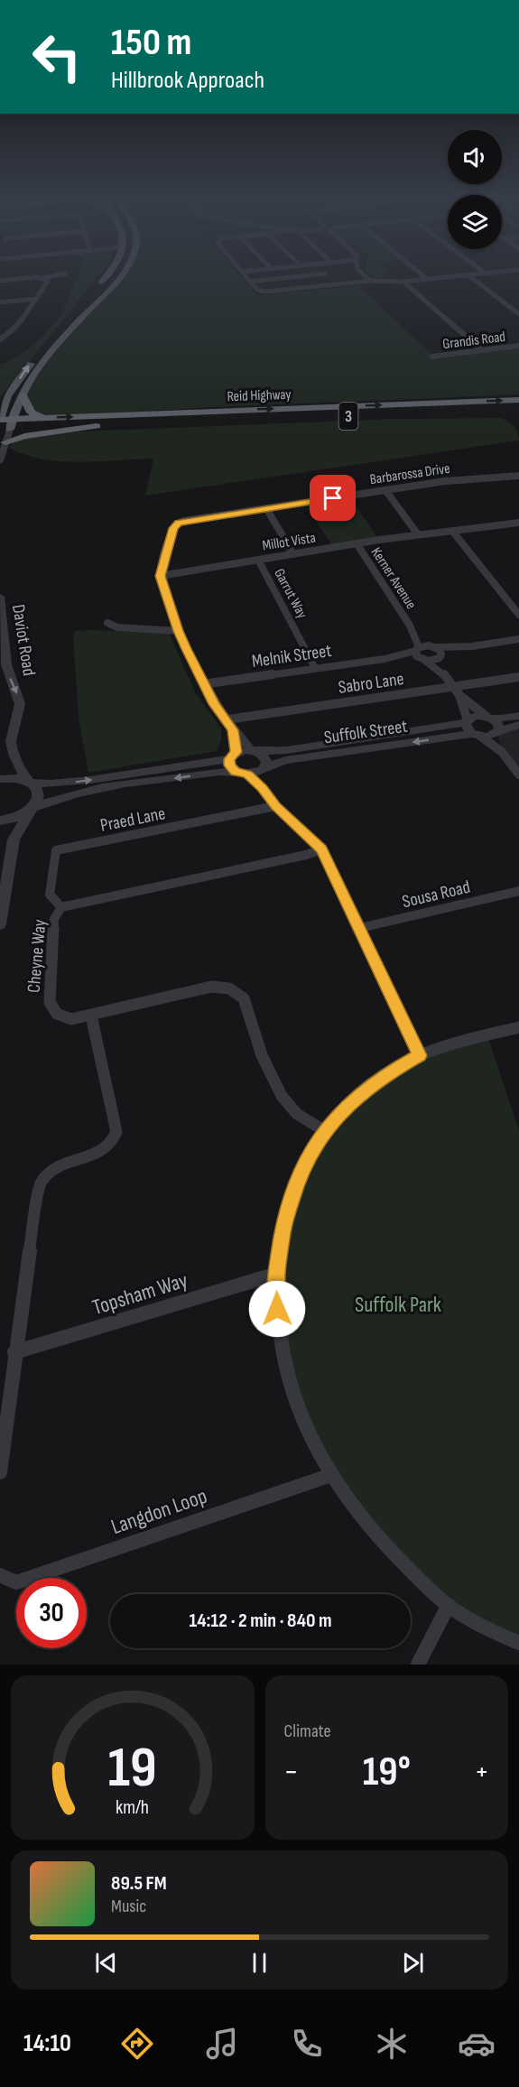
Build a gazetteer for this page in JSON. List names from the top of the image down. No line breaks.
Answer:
{"streets":{"highway":["Reid Highway","3"],"street":["Grandis Road","Barbarossa Drive","Millot Vista","Kerner Avenue","Garrut Way","Daviot Road","Melnik Street","Sabro Lane","Suffolk Street","Praed Lane","Sousa Road","Cheyne Way","Topsham Way","Langdon Loop"]},"crossings":[["Barbarossa Drive","Millot Vista"],["Millot Vista","Kerner Avenue"],["Millot Vista","Garrut Way"],["Kerner Avenue","Melnik Street"],["Garrut Way","Melnik Street"],["Praed Lane","Cheyne Way"]],"one_way":["Daviot Road"],"parks":["Suffolk Park"],"page":{"turn":["150 m","Hillbrook Approach"],"limit":"30","trip":"14:12 · 2 min · 840 m","tile":"Climate","heat":["−","19°","+"],"song":["89.5 FM","Music"],"tabs":"14:10","gauge":["19","km/h"]}}
